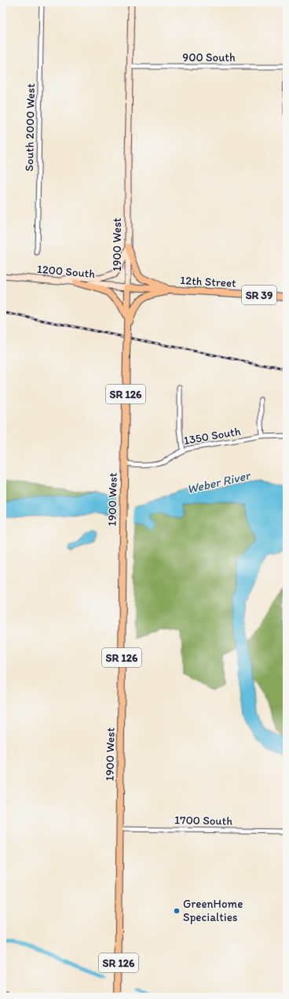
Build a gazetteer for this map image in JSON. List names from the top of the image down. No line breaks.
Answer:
{"streets":{"main road":["1900 West","1200 South","12th Street","SR 39","SR 126"],"street":["900 South","South 2000 West","1350 South","1700 South"]},"crossings":[["900 South","1900 West"],["1900 West","1200 South"],["1900 West","12th Street"],["1900 West","1350 South"],["1900 West","1700 South"],["1200 South","12th Street"]],"water":["Weber River"],"places":["GreenHome Specialties"]}
